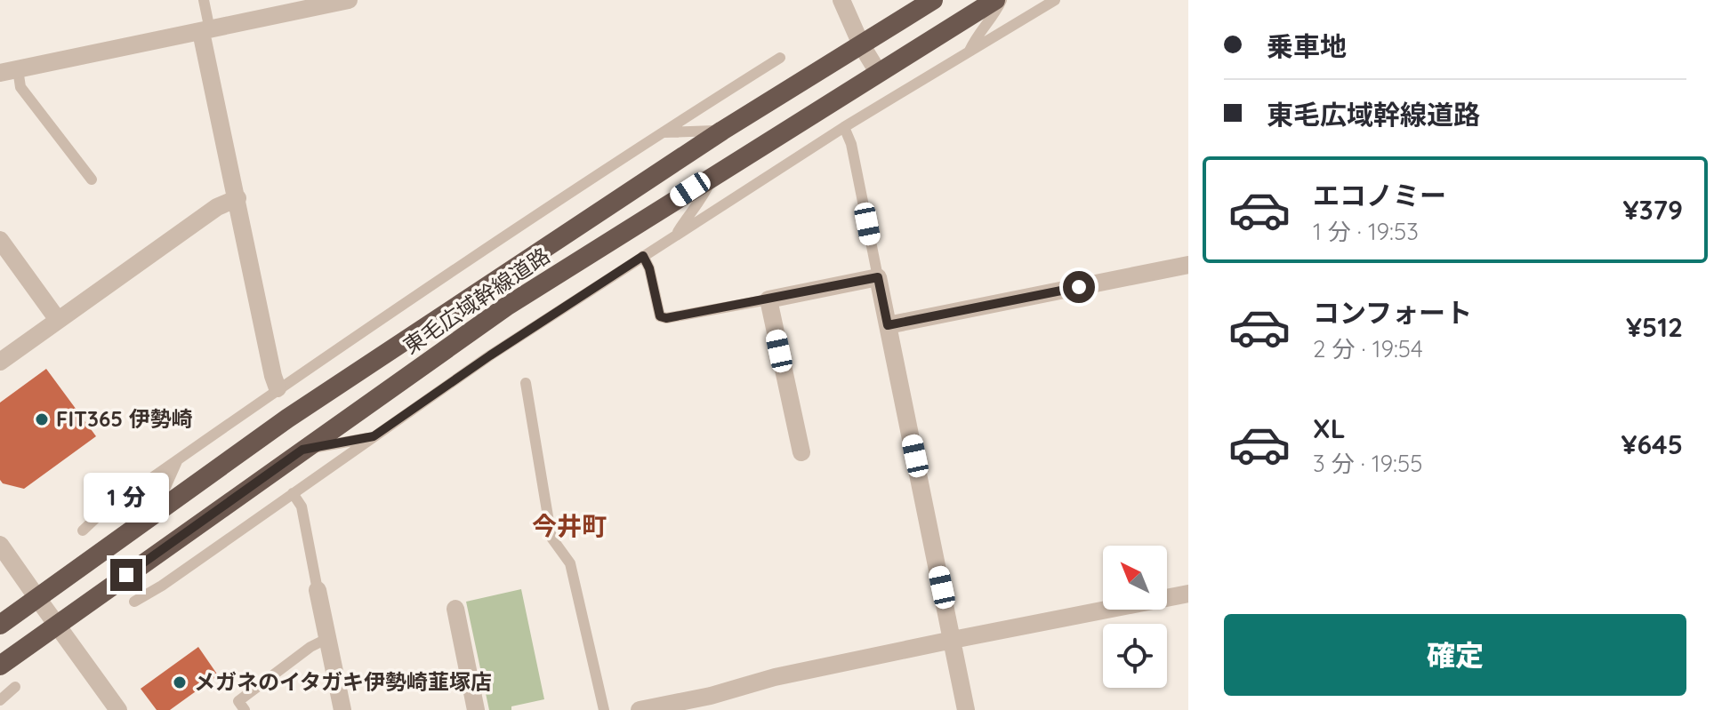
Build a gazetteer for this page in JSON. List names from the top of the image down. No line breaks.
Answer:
{"streets":{"highway":["東毛広域幹線道路"]},"districts":["今井町"],"places":["FIT365 伊勢崎","メガネのイタガキ伊勢崎韮塚店"],"north":"top left","page":{"banner":["乗車地","東毛広域幹線道路"],"list":[{"name":"エコノミー","note":"1 分 · 19:53","value":"¥379"},{"name":"コンフォート","note":"2 分 · 19:54","value":"¥512"},{"name":"XL","note":"3 分 · 19:55","value":"¥645"}],"bubble":"1 分","buttons":"確定"}}
